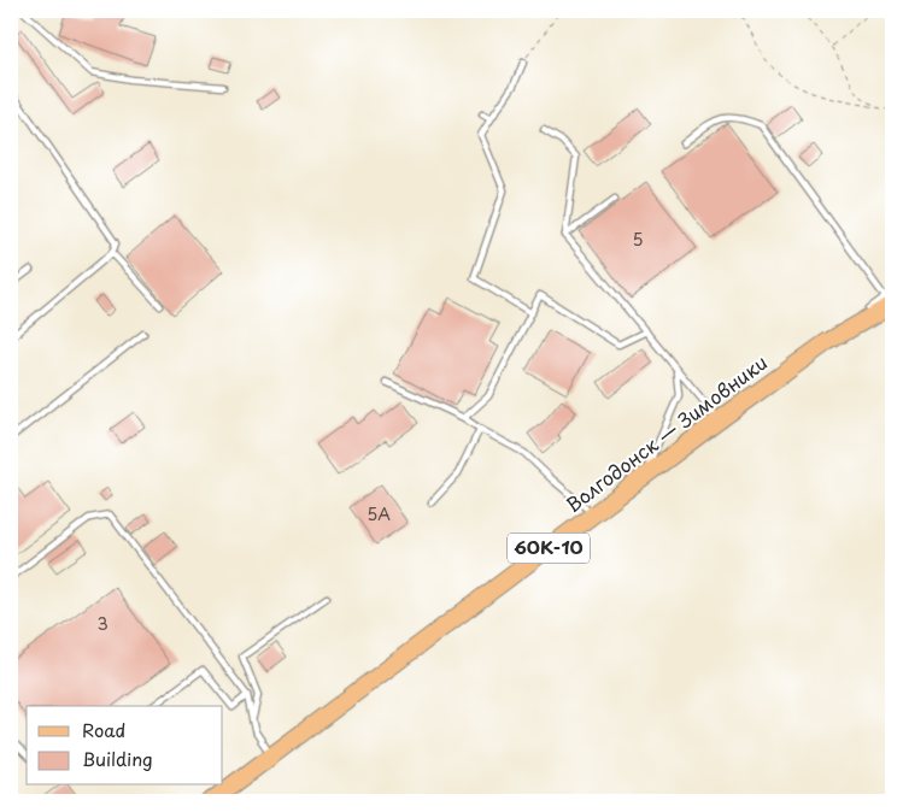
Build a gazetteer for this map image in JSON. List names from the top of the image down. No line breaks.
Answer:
{"streets":{"main road":["Волгодонск — Зимовники","60К-10"]},"house_numbers":["5","5А","3"],"legend":["Road","Building"]}
